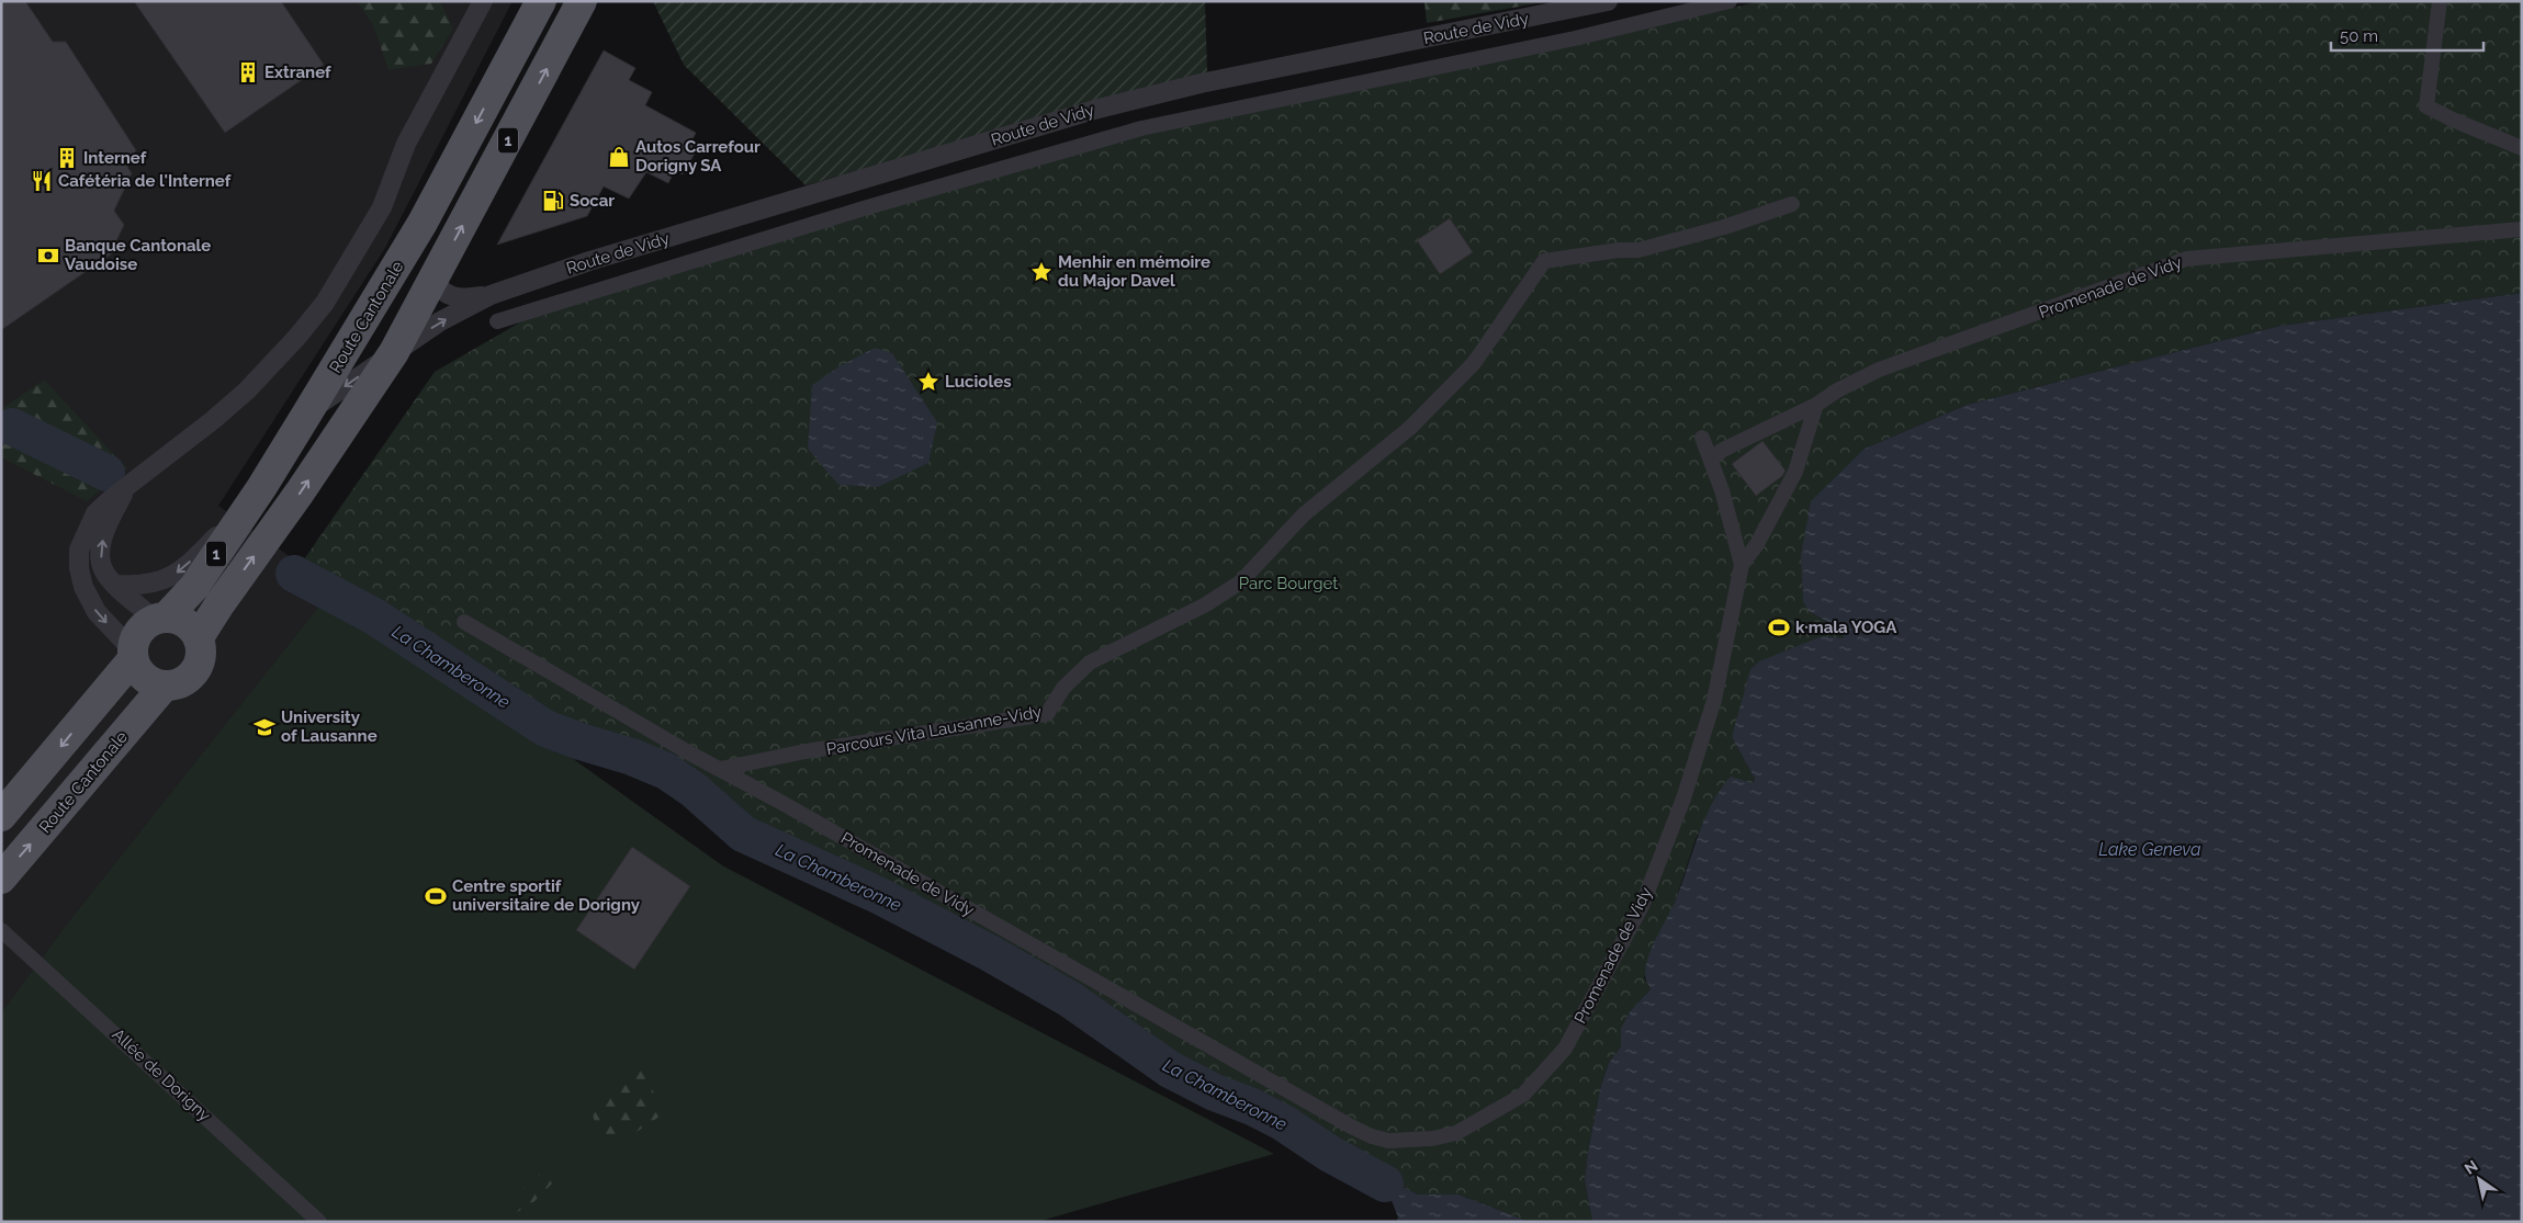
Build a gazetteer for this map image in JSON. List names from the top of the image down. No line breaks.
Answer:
{"streets":{"main road":["1","Route Cantonale"],"street":["Route de Vidy","Promenade de Vidy","Parcours Vita Lausanne-Vidy","Allée de Dorigny"]},"crossings":[["Route de Vidy","1"],["Route de Vidy","Route Cantonale"],["1","Route Cantonale"],["Promenade de Vidy","Parcours Vita Lausanne-Vidy"]],"water":["La Chamberonne","Lake Geneva"],"parks":["Parc Bourget"],"places":{"building":["Extranef","Internef"],"shop":["Autos Carrefour Dorigny SA"],"restaurant":["Cafétéria de l'Internef"],"fuel station":["Socar"],"bank":["Banque Cantonale Vaudoise"],"place":["Menhir en mémoire du Major Davel","Lucioles"],"sports":["k·mala YOGA","Centre sportif universitaire de Dorigny"],"school or university":["University of Lausanne"]},"scale_bar":"50 m","north":"top left"}
